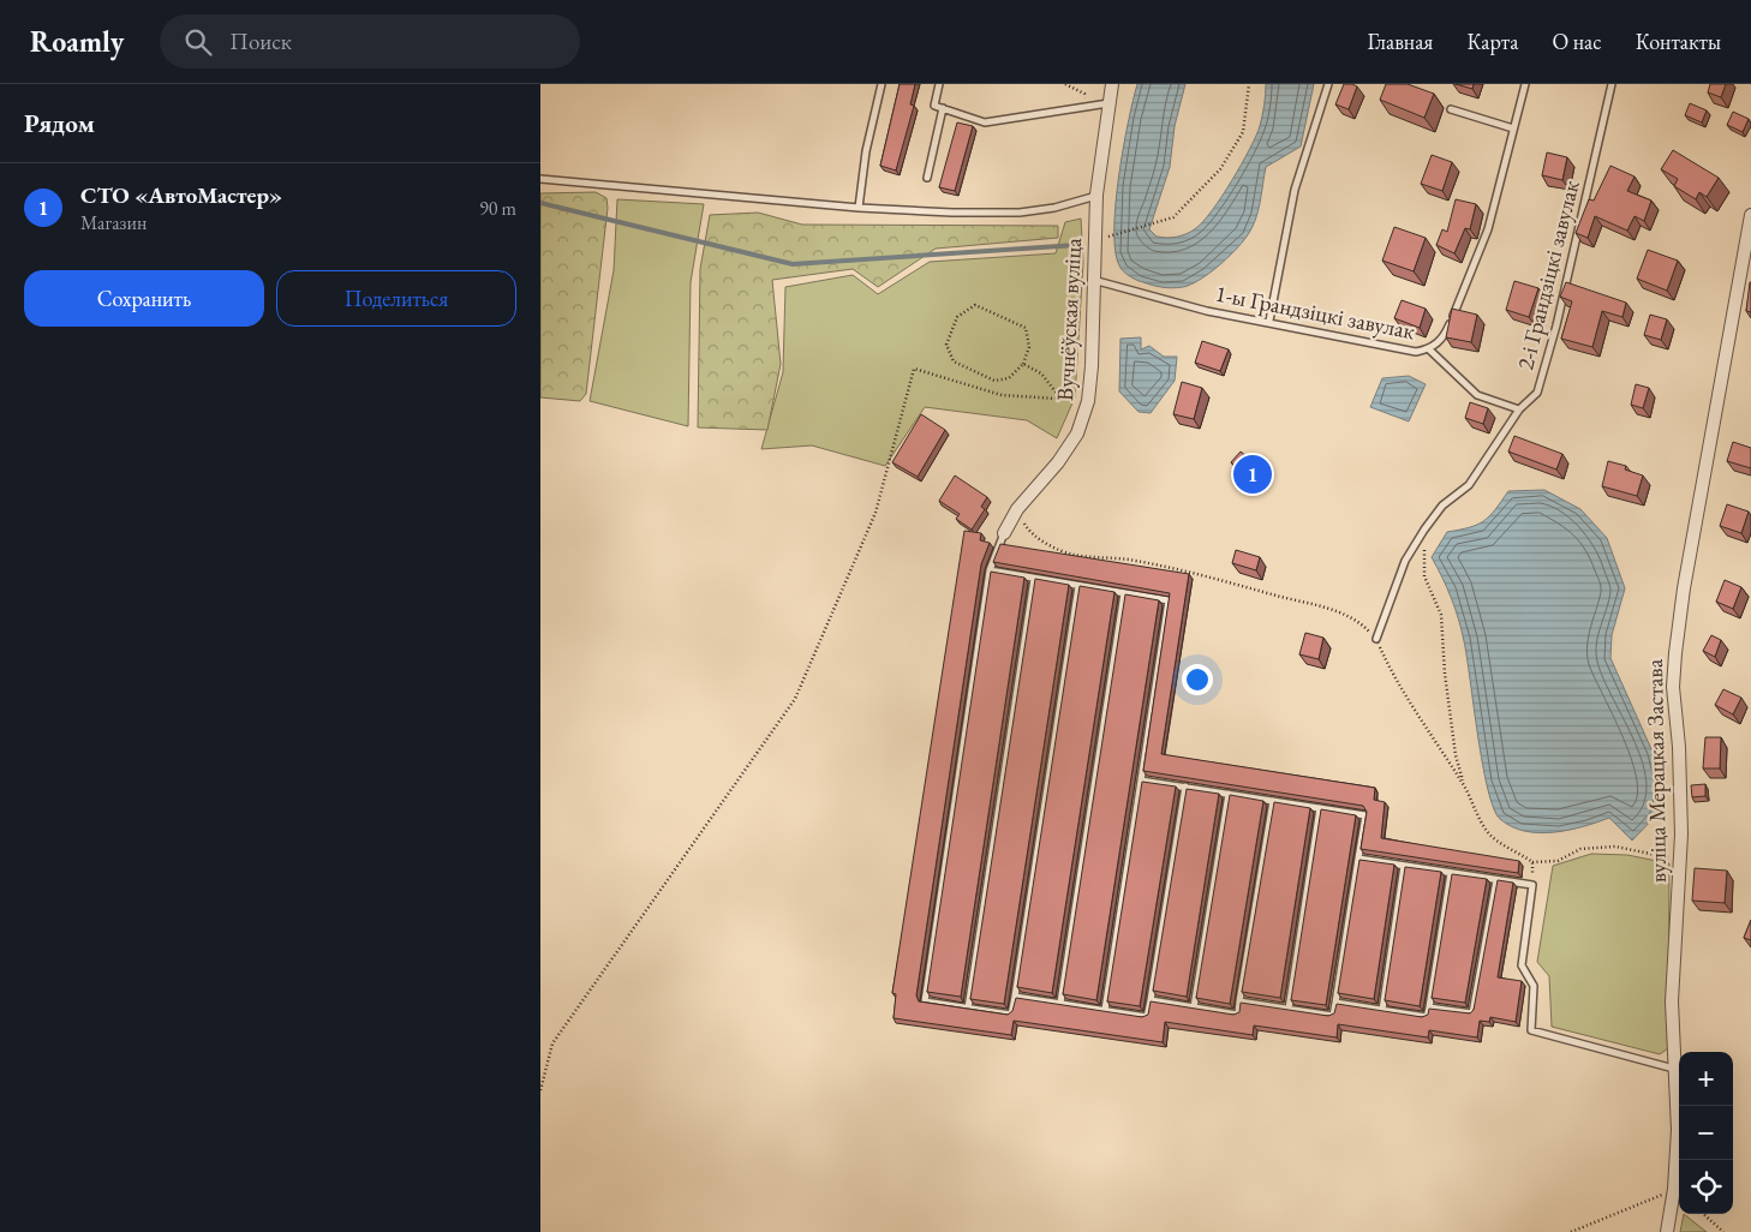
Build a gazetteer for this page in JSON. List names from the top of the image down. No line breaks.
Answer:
{"streets":{"street":["Вучнёўская вуліца","вуліца Мерацкая Застава"],"lane":["2-і Грандзіцкі завулак","1-ы Грандзіцкі завулак"]},"crossings":[["1-ы Грандзіцкі завулак","Вучнёўская вуліца"]],"page":{"header":"Roamly","search":"Поиск","nav":["Главная","Карта","О нас","Контакты"],"heading":"Рядом","list":[{"mark":"1","name":"СТО «АвтоМастер»","note":"Магазин","value":"90 m"}],"buttons":["Сохранить","Поделиться"],"pins":"1","map_buttons":["+","−"]}}
